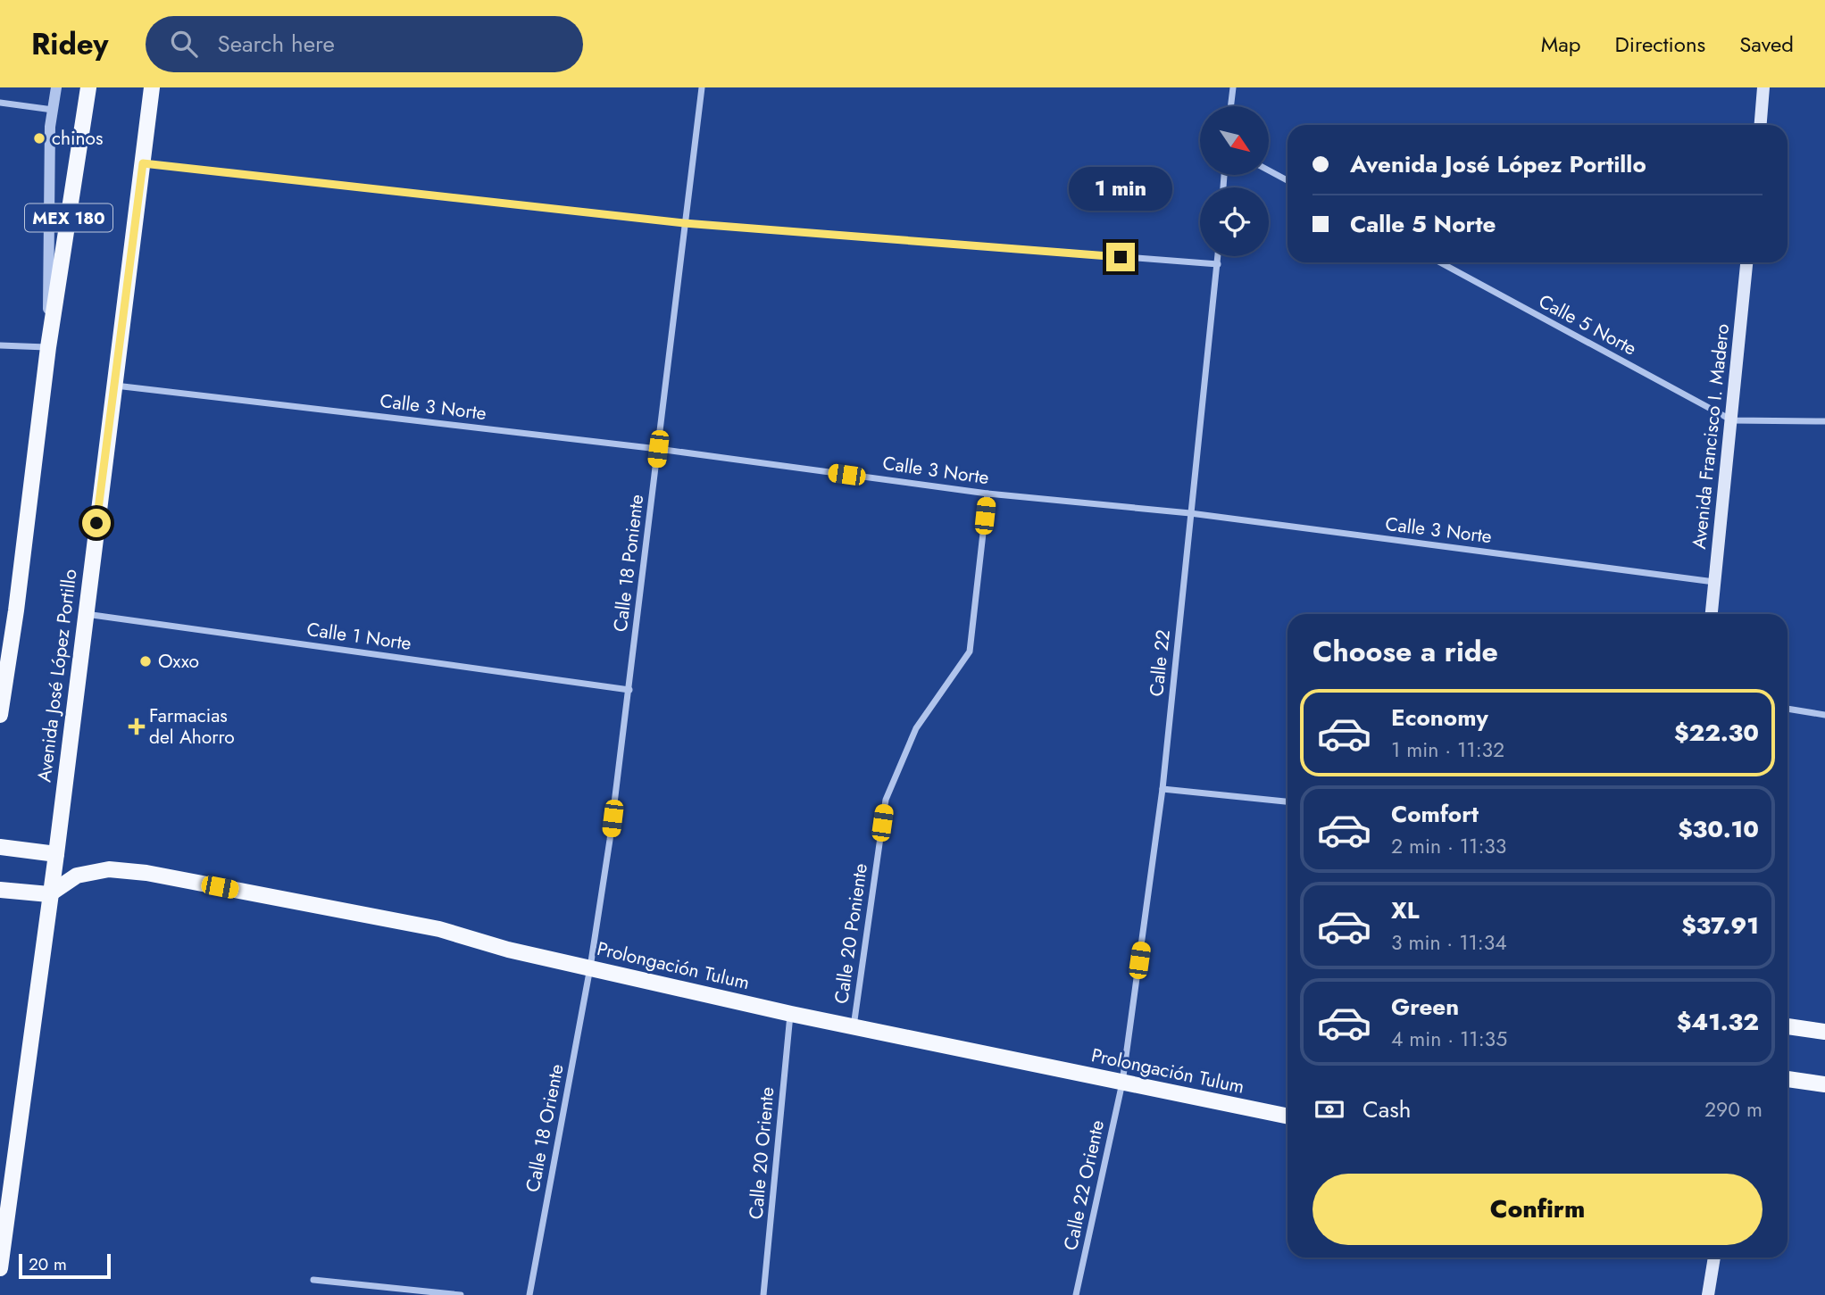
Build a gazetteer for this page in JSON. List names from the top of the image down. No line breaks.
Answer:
{"streets":{"main road":["MEX 180","Avenida Francisco I. Madero","Avenida José López Portillo","Prolongación Tulum"],"street":["Calle 5 Norte","Calle 3 Norte","Calle 18 Poniente","Calle 1 Norte","Calle 22","Calle 20 Poniente","Calle 18 Oriente","Calle 20 Oriente","Calle 22 Oriente"]},"crossings":[["Calle 5 Norte","Avenida Francisco I. Madero"],["Calle 3 Norte","Avenida Francisco I. Madero"],["Calle 3 Norte","Calle 18 Poniente"],["Calle 3 Norte","Calle 22"],["Calle 3 Norte","Avenida José López Portillo"],["Calle 3 Norte","Calle 20 Poniente"],["Calle 18 Poniente","Calle 1 Norte"],["Calle 18 Poniente","Prolongación Tulum"],["Calle 18 Poniente","Calle 18 Oriente"],["Calle 1 Norte","Avenida José López Portillo"],["Calle 22","Prolongación Tulum"],["Calle 22","Calle 22 Oriente"],["Avenida José López Portillo","Prolongación Tulum"],["Calle 20 Poniente","Prolongación Tulum"],["Prolongación Tulum","Calle 18 Oriente"],["Prolongación Tulum","Calle 20 Oriente"],["Prolongación Tulum","Calle 22 Oriente"]],"places":{"other":["chinos","Oxxo"],"health":["Farmacias del Ahorro"]},"scale_bar":"20 m","north":"bottom right","page":{"header":"Ridey","search":"Search here","nav":["Map","Directions","Saved"],"banner":["Avenida José López Portillo","Calle 5 Norte"],"bubble":"1 min","heading":"Choose a ride","list":[{"name":"Economy","note":"1 min · 11:32","value":"$22.30"},{"name":"Comfort","note":"2 min · 11:33","value":"$30.10"},{"name":"XL","note":"3 min · 11:34","value":"$37.91"},{"name":"Green","note":"4 min · 11:35","value":"$41.32"}],"pay":["Cash","290 m"],"buttons":"Confirm","scale":"20 m"}}
